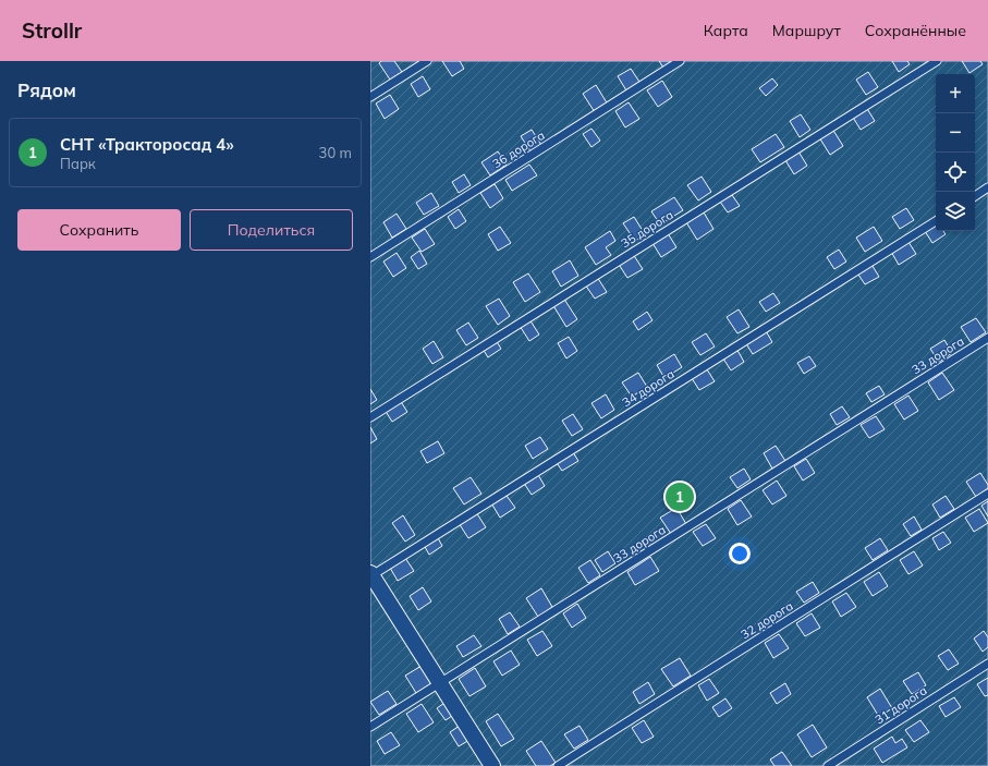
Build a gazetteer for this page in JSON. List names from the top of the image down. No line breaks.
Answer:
{"streets":{"lane":["36 дорога","35 дорога","33 дорога","34 дорога","32 дорога","31 дорога"]},"page":{"header":"Strollr","nav":["Карта","Маршрут","Сохранённые"],"heading":"Рядом","map_buttons":["+","−"],"list":[{"mark":"1","name":"СНТ «Тракторосад 4»","note":"Парк","value":"30 m"}],"buttons":["Сохранить","Поделиться"],"pins":"1"}}
